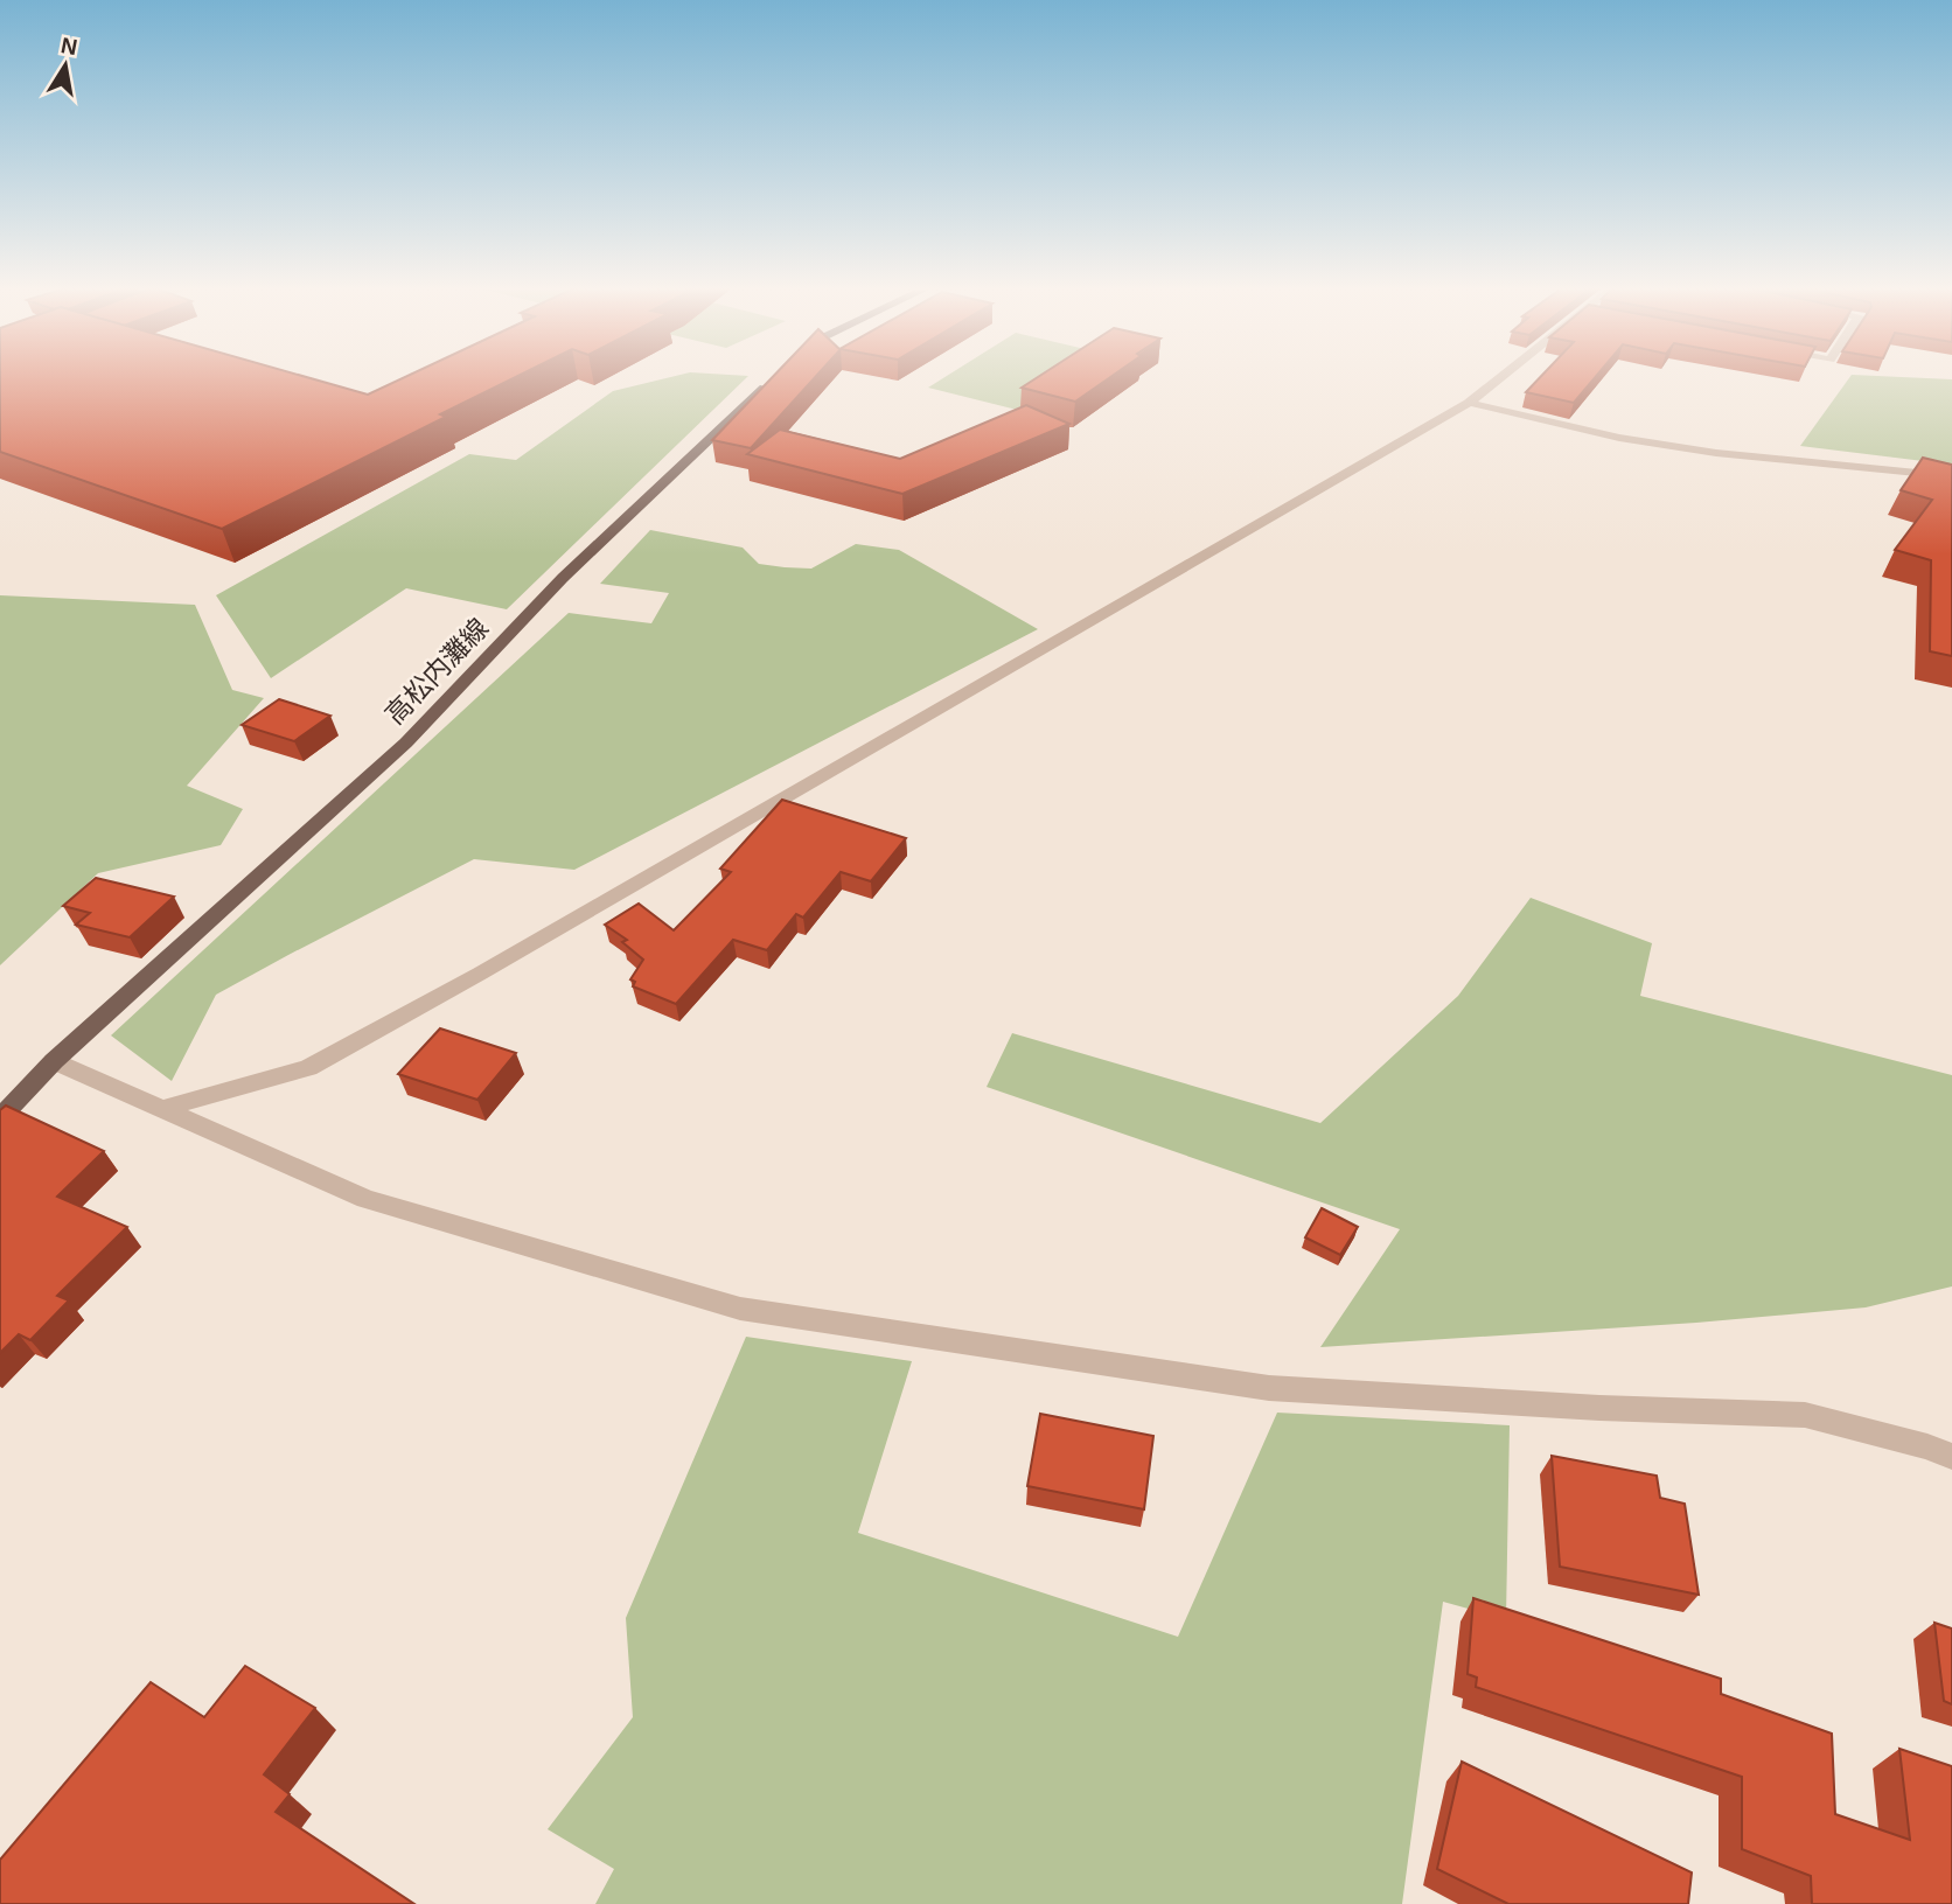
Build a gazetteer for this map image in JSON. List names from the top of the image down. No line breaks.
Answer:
{"streets":{"main road":["高松内灘線"]},"north":"top"}
